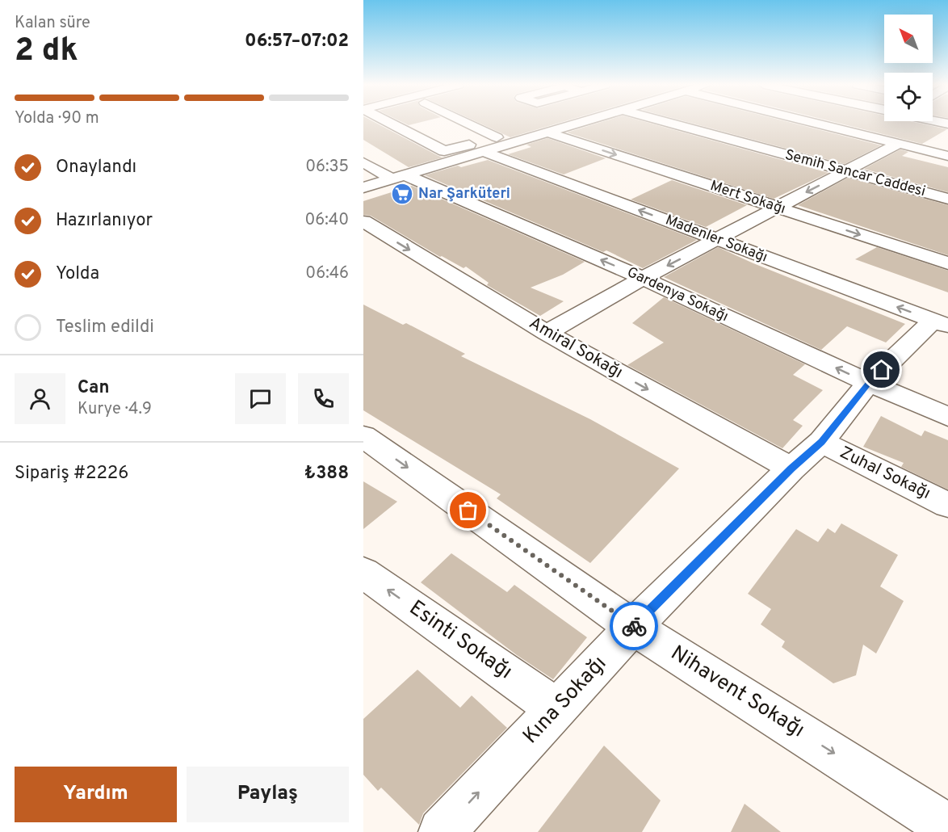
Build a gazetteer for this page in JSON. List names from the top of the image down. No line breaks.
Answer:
{"streets":{"street":["Semih Sancar Caddesi","Mert Sokağı","Madenler Sokağı","Gardenya Sokağı","Amiral Sokağı","Zuhal Sokağı","Esinti Sokağı","Nihavent Sokağı","Kına Sokağı"]},"crossings":[["Madenler Sokağı","Kına Sokağı"],["Gardenya Sokağı","Kına Sokağı"],["Amiral Sokağı","Kına Sokağı"],["Zuhal Sokağı","Kına Sokağı"],["Esinti Sokağı","Kına Sokağı"],["Nihavent Sokağı","Kına Sokağı"]],"one_way":["Madenler Sokağı","Gardenya Sokağı","Amiral Sokağı","Esinti Sokağı","Nihavent Sokağı"],"places":{"supermarket":["Nar Şarküteri"]},"north":"top left","page":{"heading":["2 dk","Kalan süre","06:57–07:02"],"panel":["Can","Kurye · 4.9","Sipariş #2226","₺388"],"bar":"Yolda · 90 m","list":[["Onaylandı","06:35"],["Hazırlanıyor","06:40"],["Yolda","06:46"],"Teslim edildi"],"buttons":["Yardım","Paylaş"]}}
